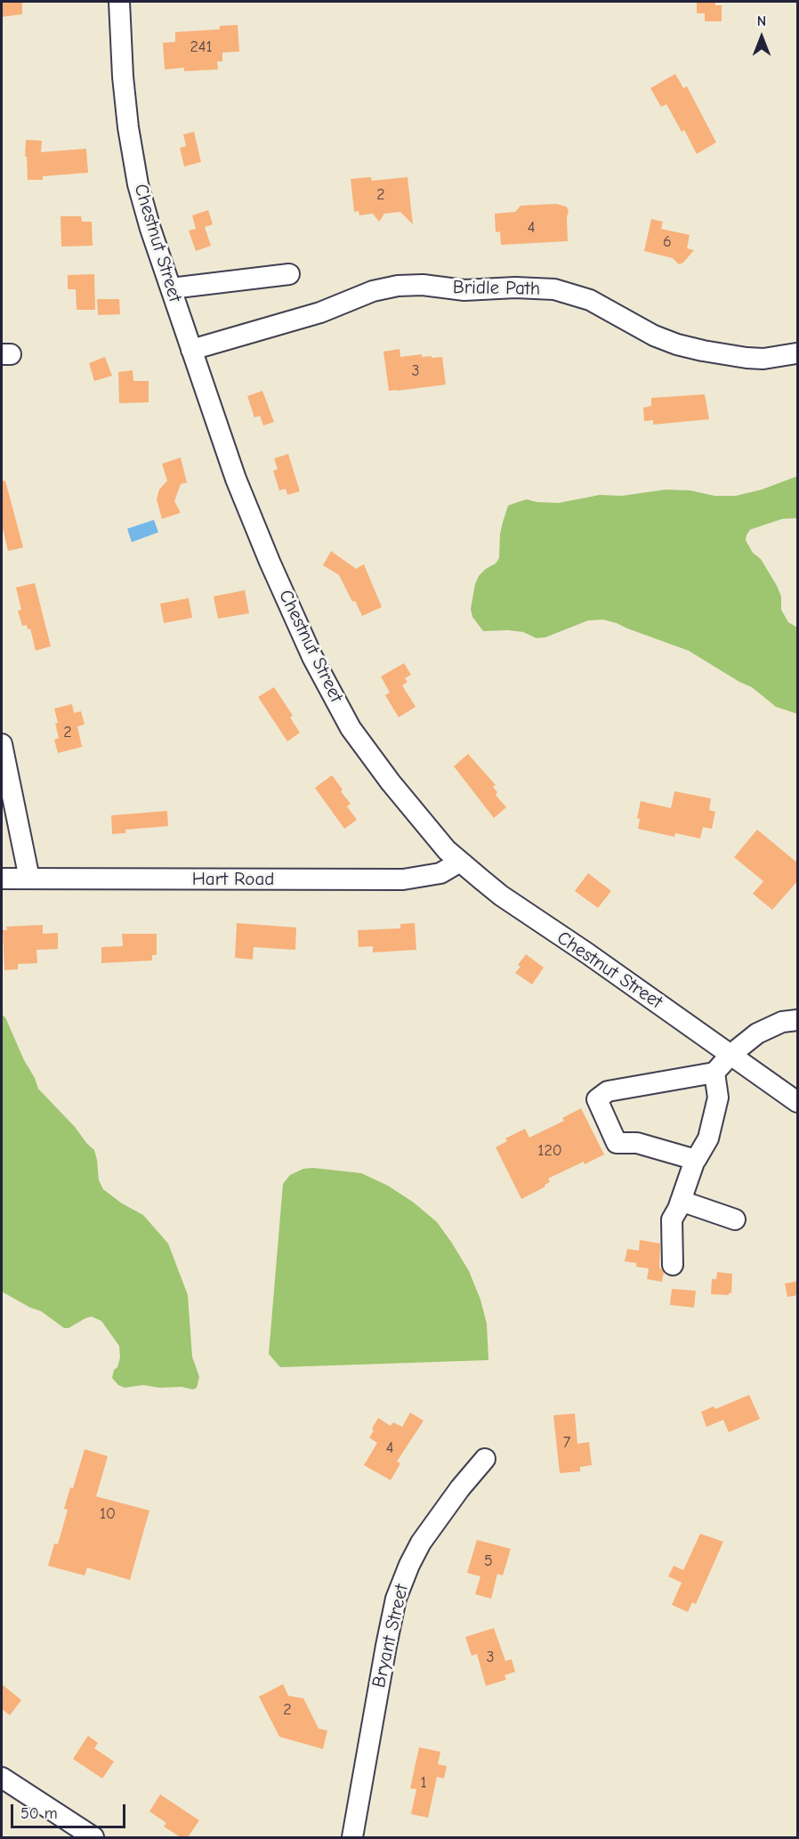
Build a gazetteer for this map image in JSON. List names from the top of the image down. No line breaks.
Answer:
{"streets":{"street":["Chestnut Street","Bridle Path","Hart Road","Bryant Street"]},"crossings":[["Chestnut Street","Bridle Path"],["Chestnut Street","Hart Road"]],"house_numbers":["241","2","4","6","3","2","120","7","4","10","5","3","2","1"],"scale_bar":"50 m","north":"top"}
